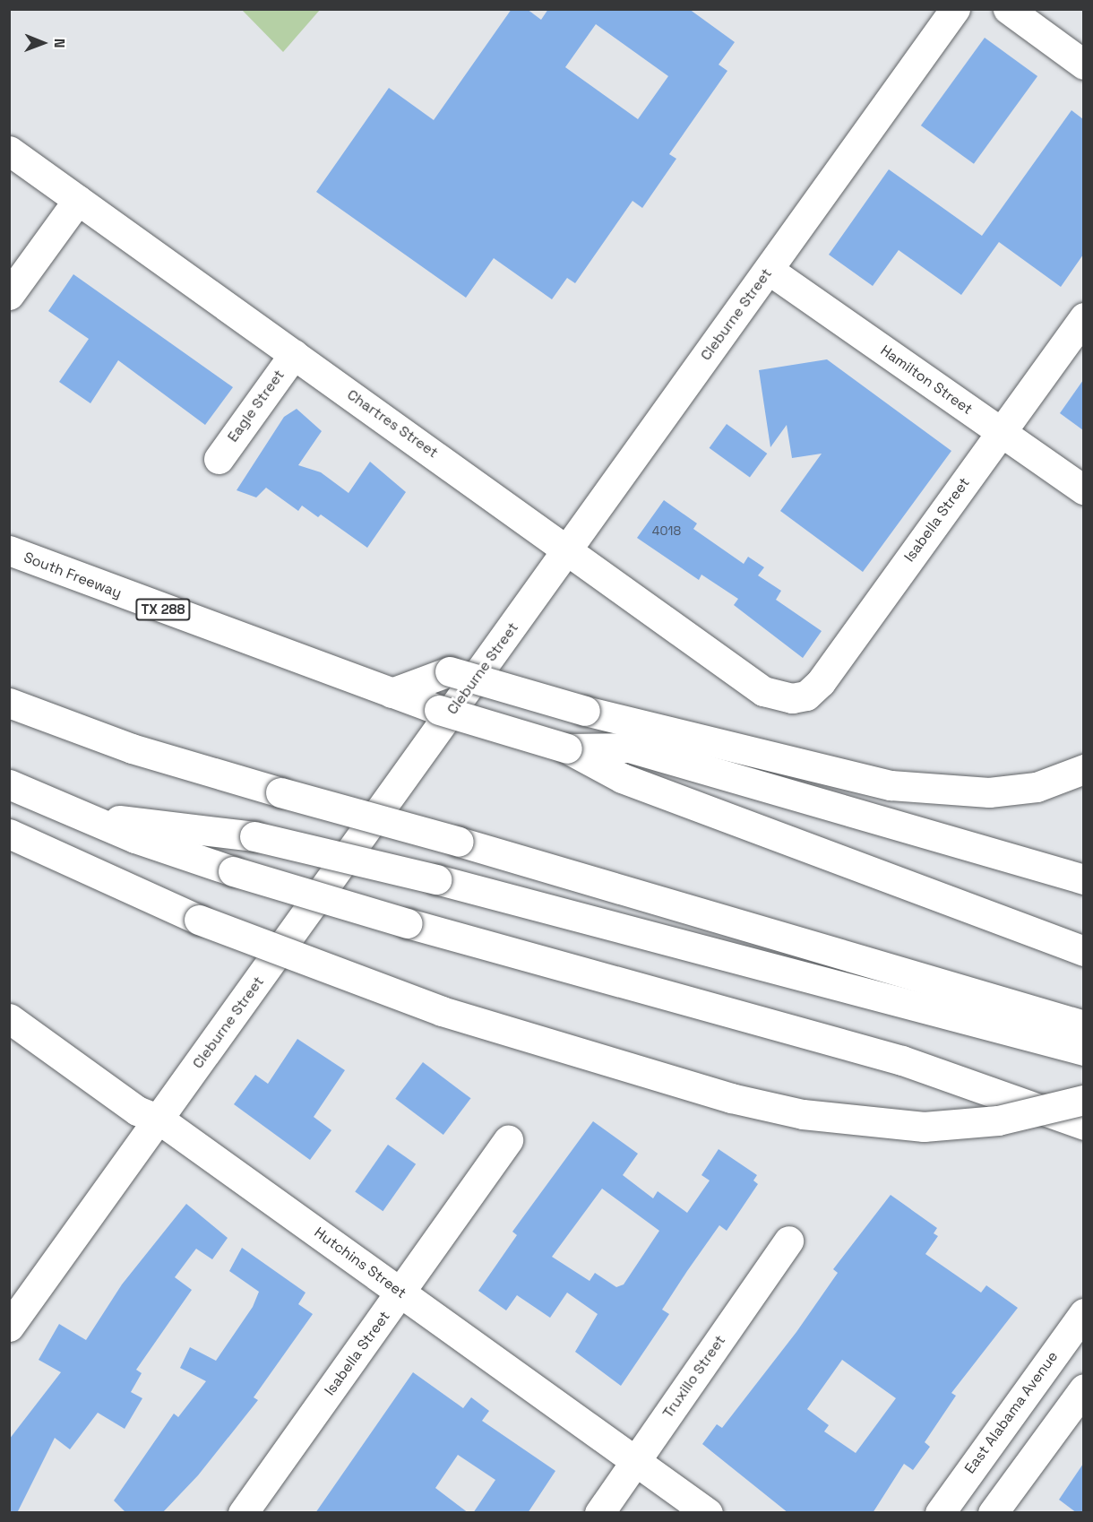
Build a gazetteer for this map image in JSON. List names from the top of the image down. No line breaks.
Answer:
{"streets":{"main road":["Cleburne Street","Hamilton Street","Eagle Street","Chartres Street","Isabella Street","South Freeway","TX 288","Hutchins Street","Truxillo Street","East Alabama Avenue"]},"crossings":[["Cleburne Street","Hamilton Street"],["Cleburne Street","Chartres Street"],["Cleburne Street","Hutchins Street"],["Hamilton Street","Isabella Street"],["Eagle Street","Chartres Street"],["Chartres Street","Isabella Street"],["Isabella Street","Hutchins Street"],["Hutchins Street","Truxillo Street"]],"house_numbers":["4018"],"north":"right"}
